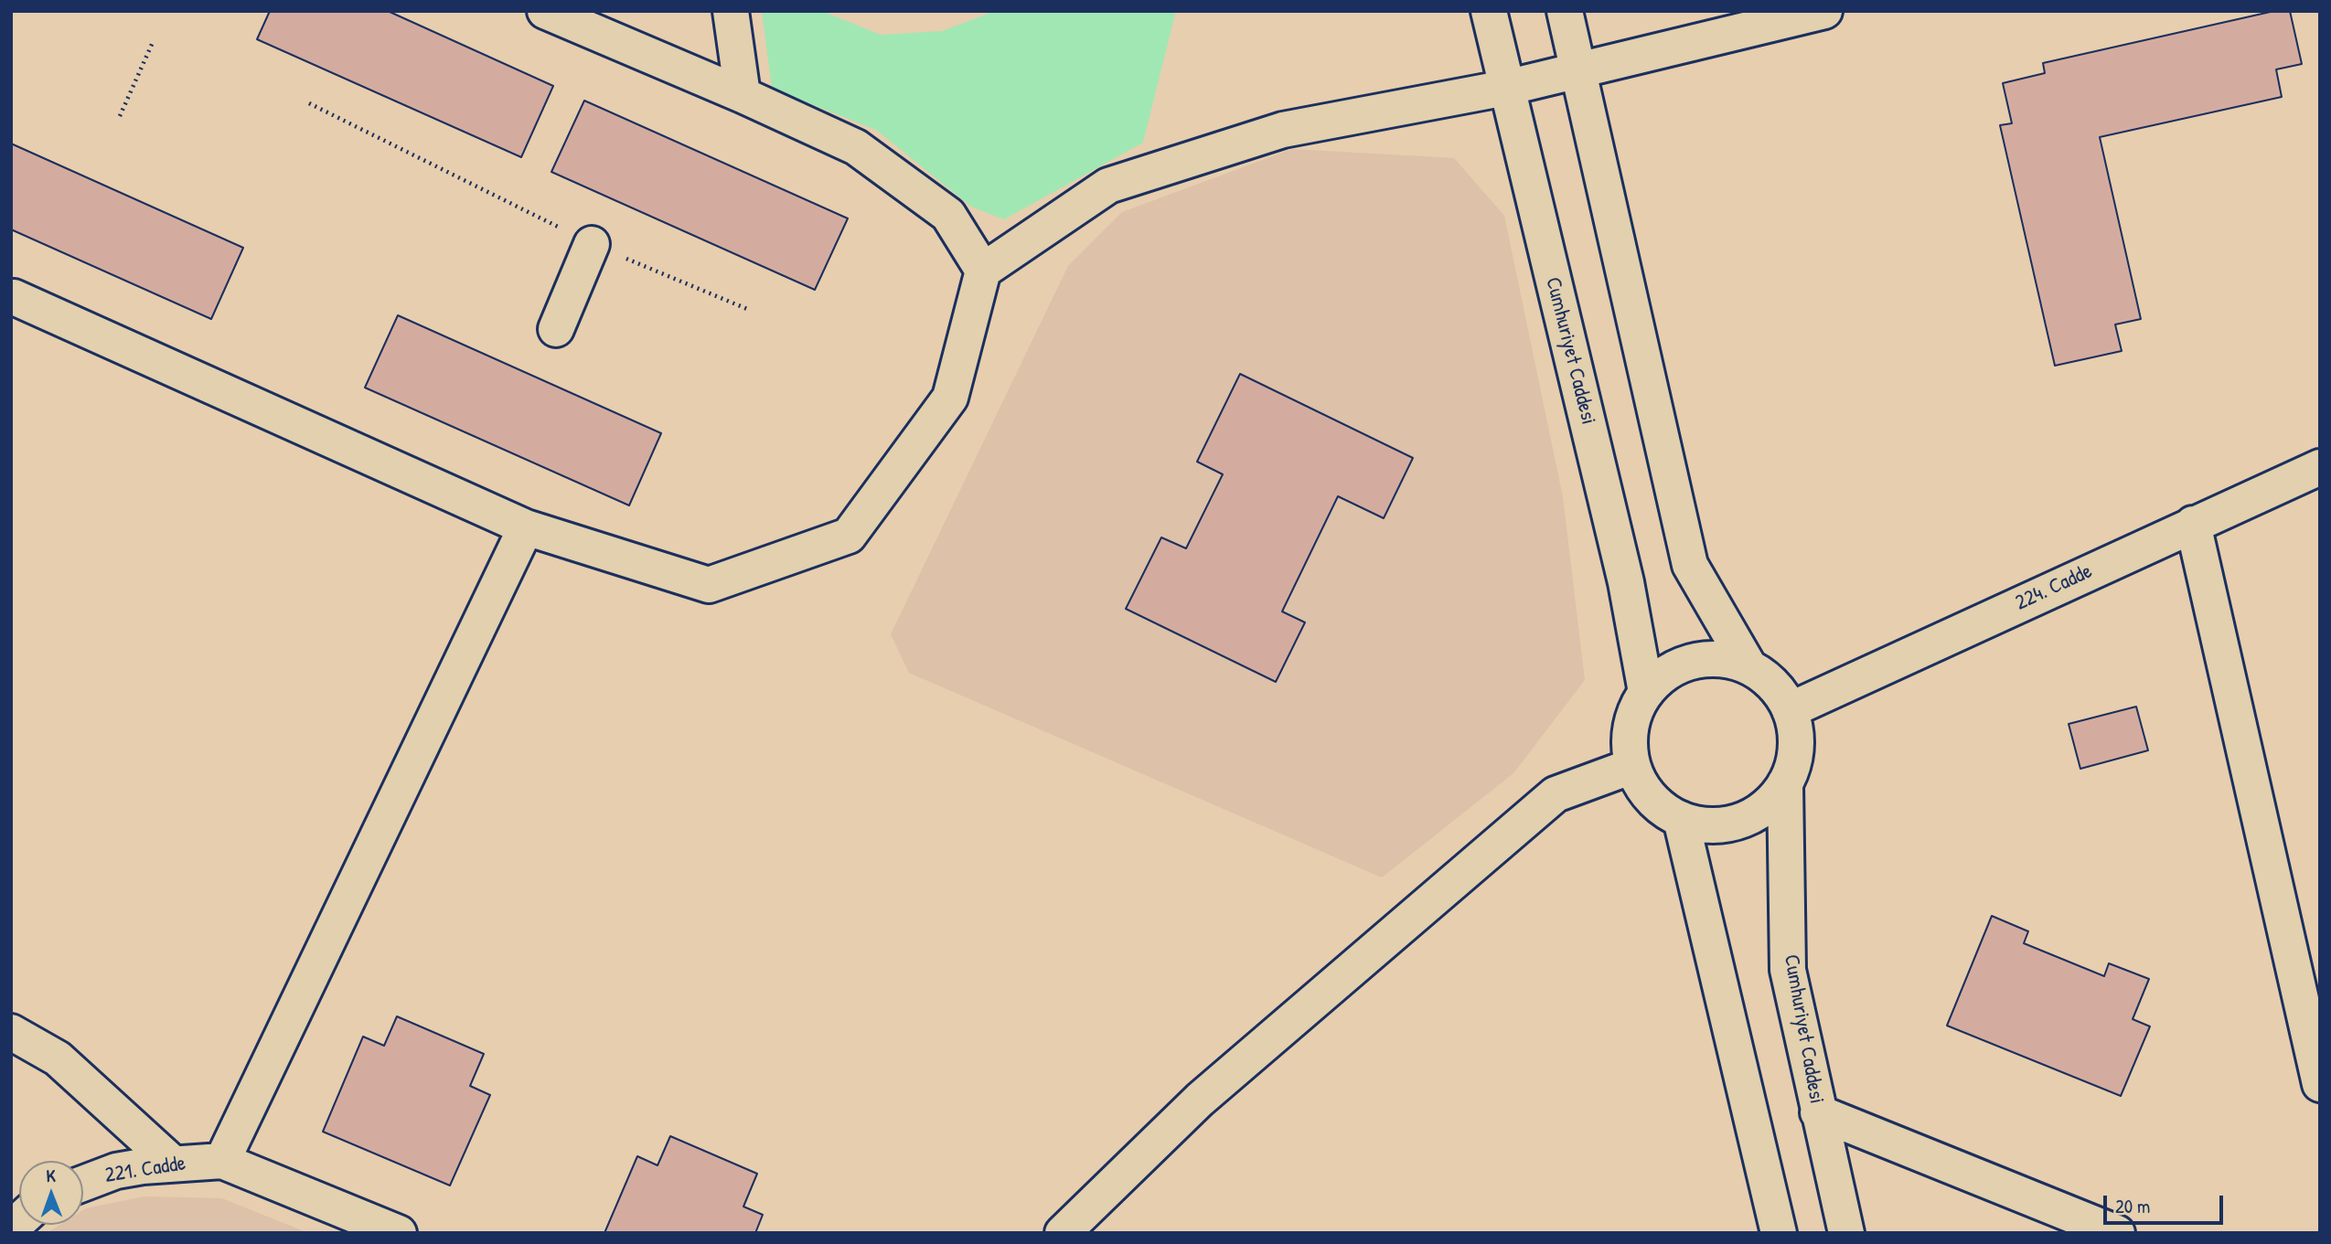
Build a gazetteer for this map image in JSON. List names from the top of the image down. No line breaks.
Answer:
{"streets":{"street":["Cumhuriyet Caddesi","224. Cadde","221. Cadde"]},"crossings":[["Cumhuriyet Caddesi","224. Cadde"]],"scale_bar":"20 m","north":"top"}
